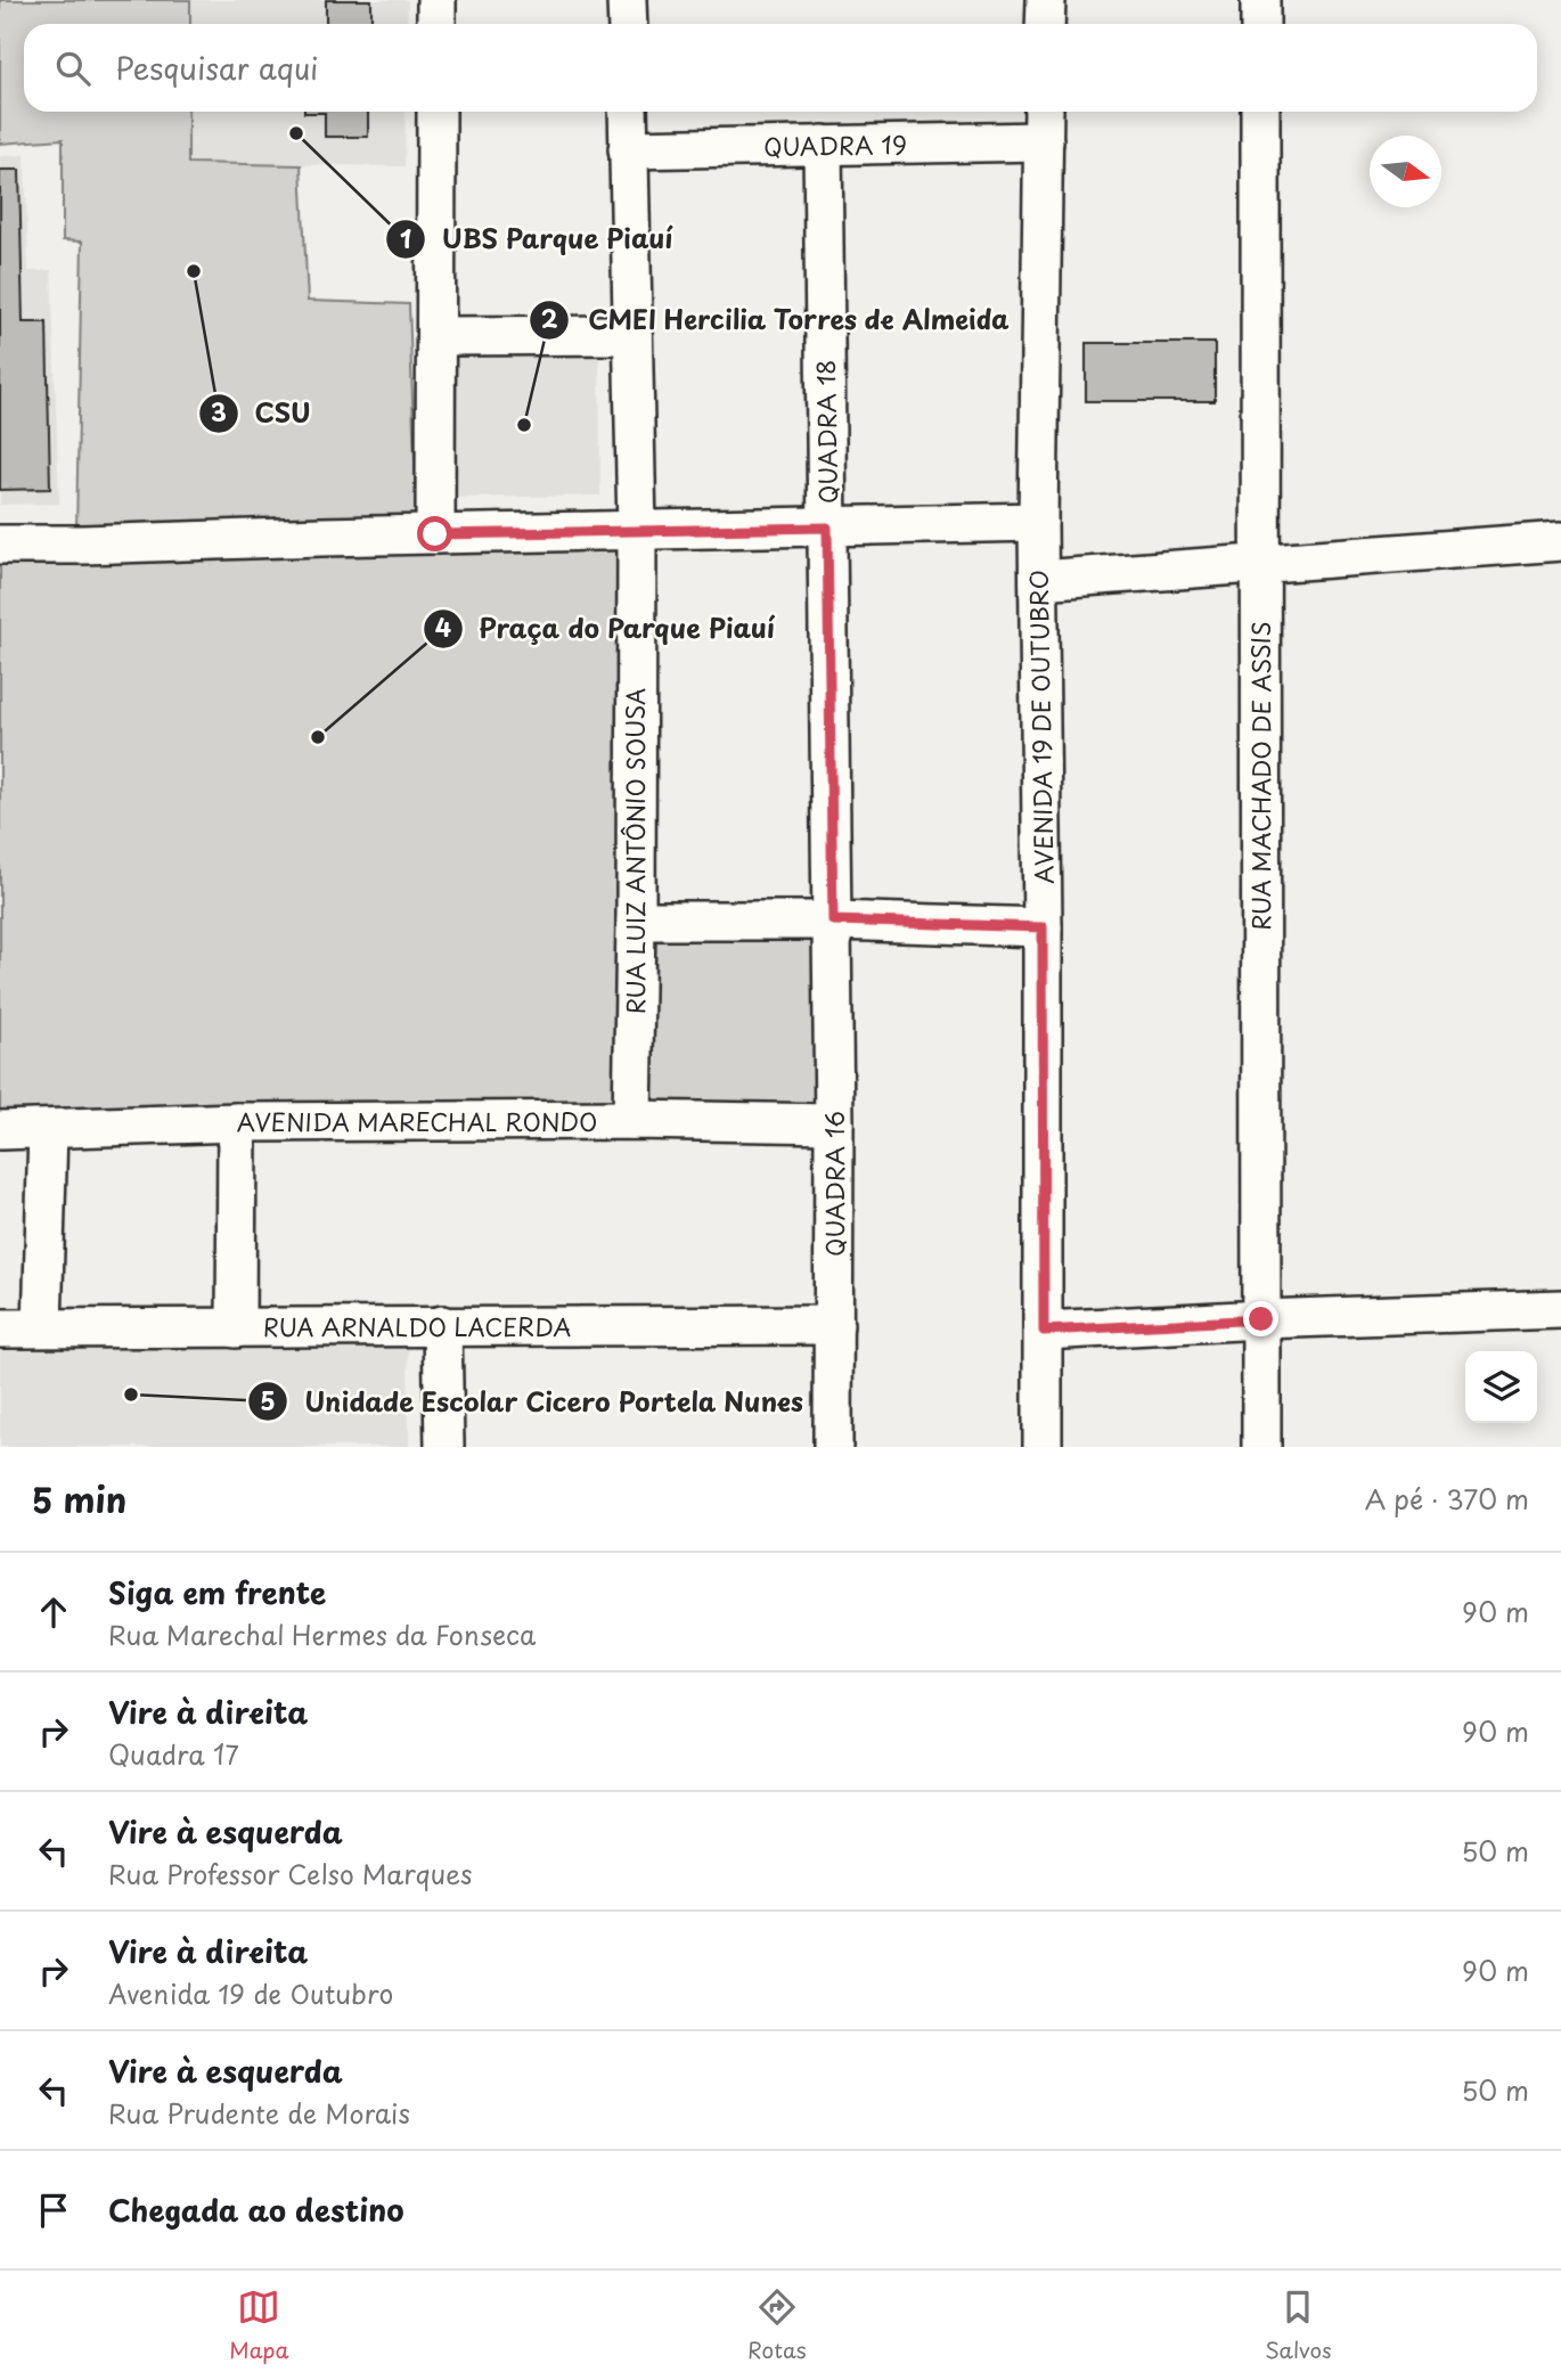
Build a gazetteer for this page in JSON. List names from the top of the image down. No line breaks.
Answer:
{"streets":{"street":["QUADRA 19","QUADRA 18","AVENIDA 19 DE OUTUBRO","RUA MACHADO DE ASSIS","RUA LUIZ ANTÔNIO SOUSA","AVENIDA MARECHAL RONDO","QUADRA 16","RUA ARNALDO LACERDA"]},"crossings":[["QUADRA 19","QUADRA 18"],["QUADRA 19","AVENIDA 19 DE OUTUBRO"],["QUADRA 19","RUA LUIZ ANTÔNIO SOUSA"],["QUADRA 18","QUADRA 16"],["RUA LUIZ ANTÔNIO SOUSA","AVENIDA MARECHAL RONDO"],["AVENIDA MARECHAL RONDO","QUADRA 16"],["QUADRA 16","RUA ARNALDO LACERDA"]],"places":["UBS Parque Piauí","CSU","CMEI Hercilia Torres de Almeida","Praça do Parque Piauí","Unidade Escolar Cicero Portela Nunes"],"north":"right","page":{"search":"Pesquisar aqui","heading":["5 min","A pé · 370 m"],"list":[["Siga em frente","Rua Marechal Hermes da Fonseca","90 m"],["Vire à direita","Quadra 17","90 m"],["Vire à esquerda","Rua Professor Celso Marques","50 m"],["Vire à direita","Avenida 19 de Outubro","90 m"],["Vire à esquerda","Rua Prudente de Morais","50 m"],"Chegada ao destino"],"nav":["Mapa","Rotas","Salvos"]}}
